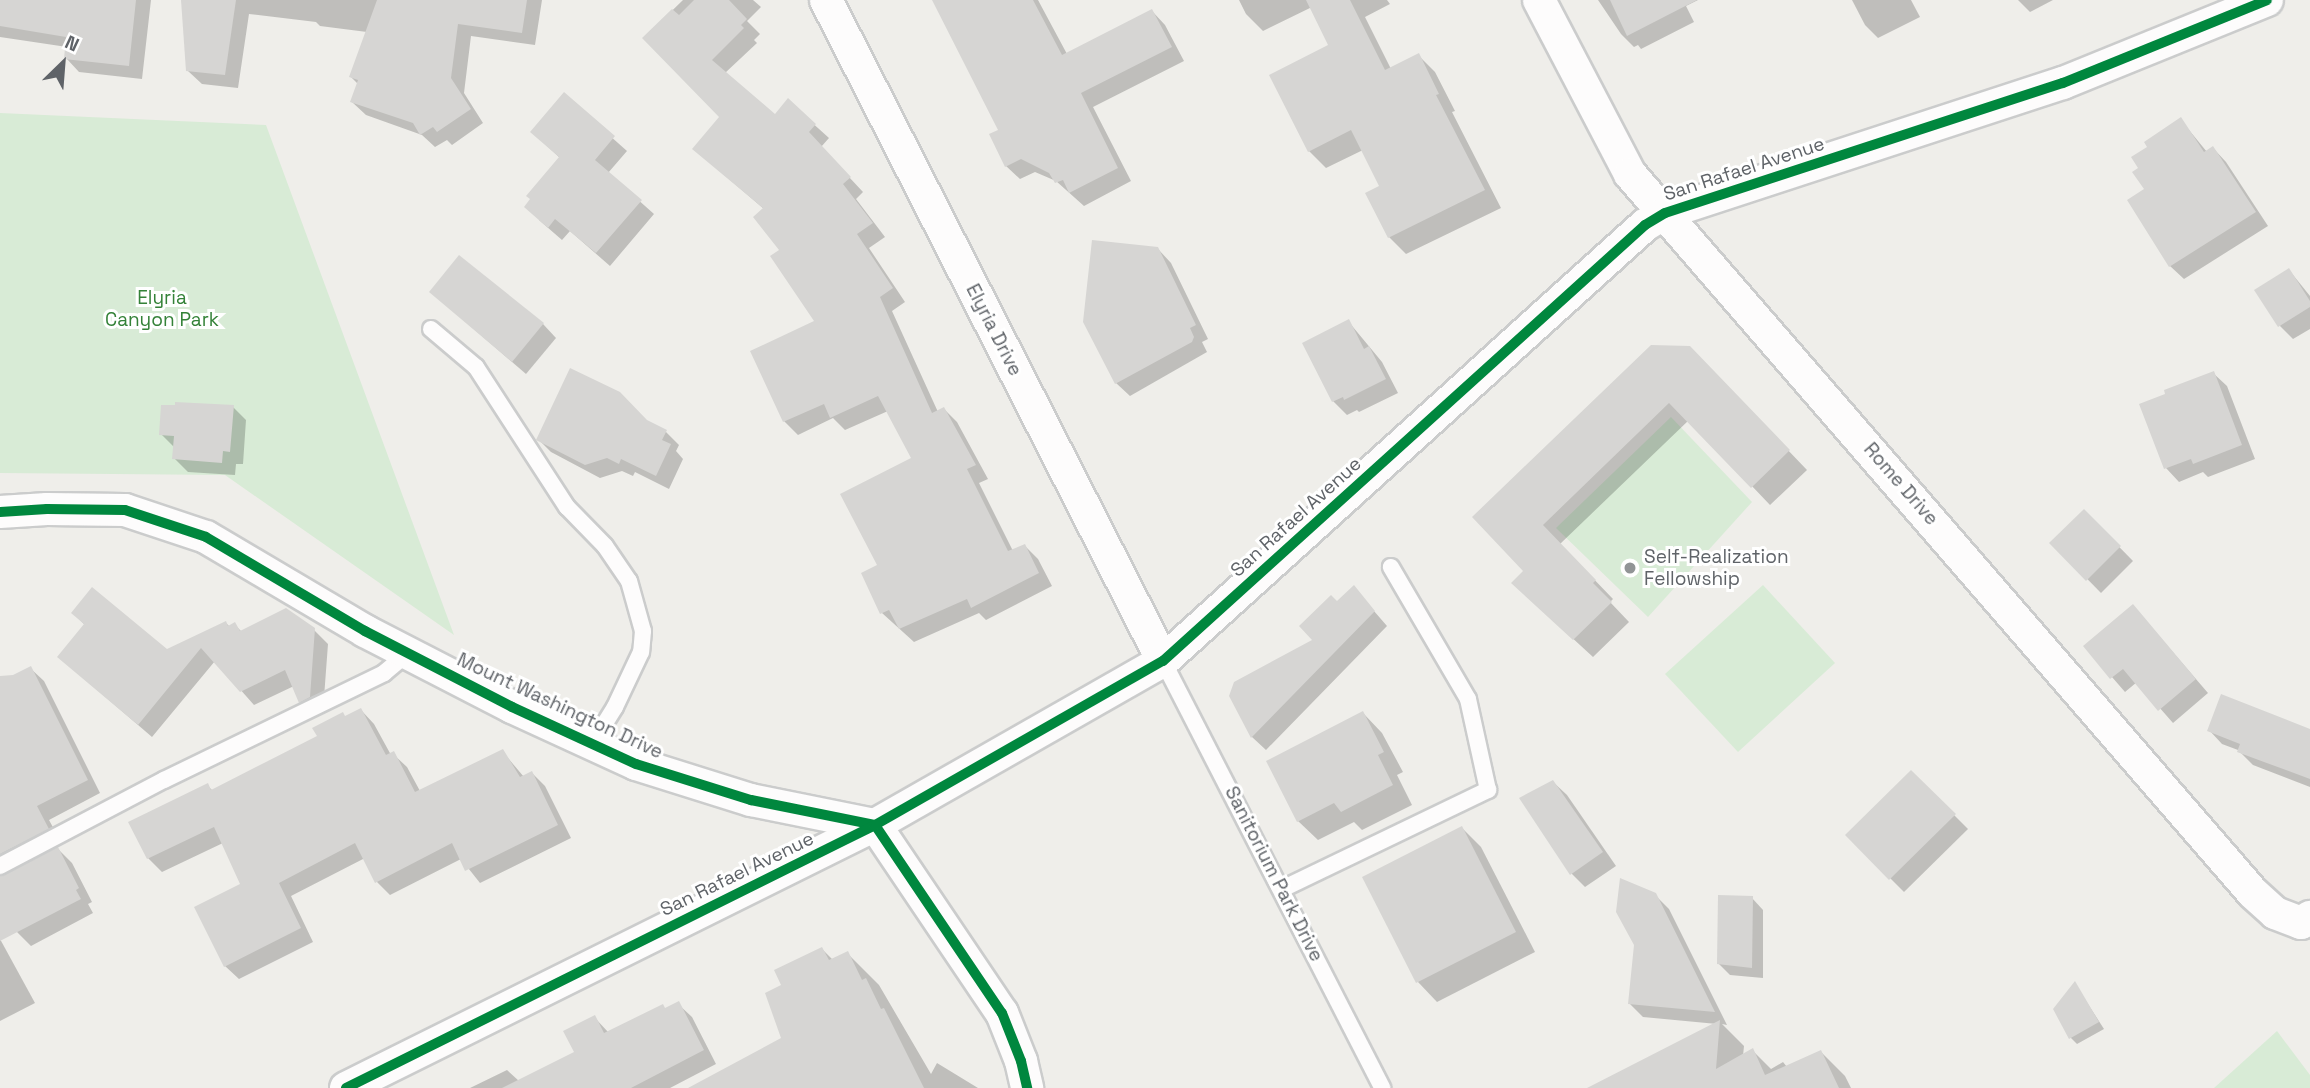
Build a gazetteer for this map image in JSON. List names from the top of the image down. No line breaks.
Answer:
{"streets":{"street":["San Rafael Avenue","Elyria Drive","Rome Drive","Mount Washington Drive"],"lane":["Sanitorium Park Drive"]},"crossings":[["San Rafael Avenue","Elyria Drive"],["San Rafael Avenue","Rome Drive"],["San Rafael Avenue","Mount Washington Drive"],["San Rafael Avenue","Sanitorium Park Drive"],["Elyria Drive","Sanitorium Park Drive"]],"parks":["Elyria Canyon Park"],"places":["Self-Realization Fellowship"],"north":"top right"}
